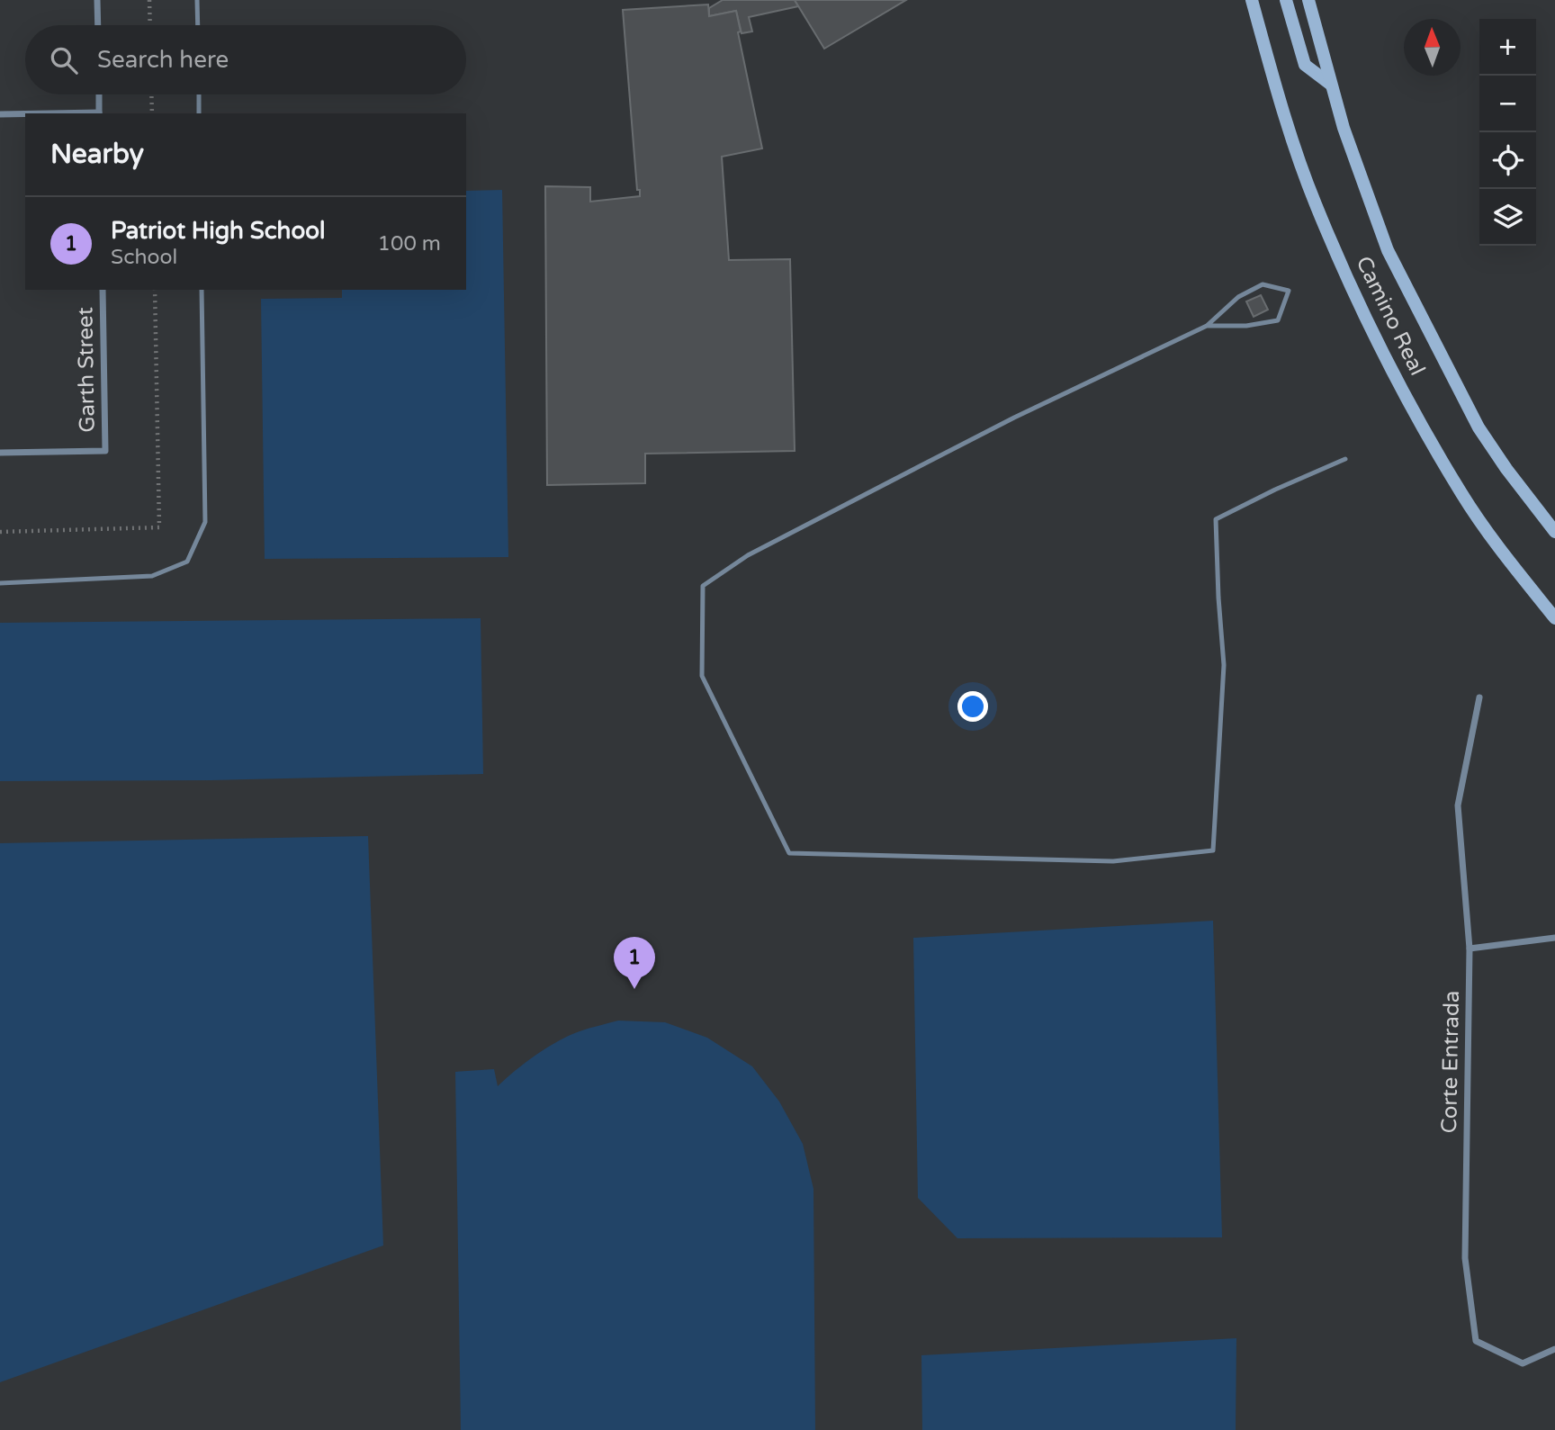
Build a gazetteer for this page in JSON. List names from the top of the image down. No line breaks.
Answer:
{"streets":{"main road":["Camino Real"],"street":["Garth Street","Corte Entrada"]},"north":"top","page":{"map_buttons":["+","−"],"search":"Search here","heading":"Nearby","list":[{"mark":"1","name":"Patriot High School","note":"School","value":"100 m"}],"pins":"1"}}
